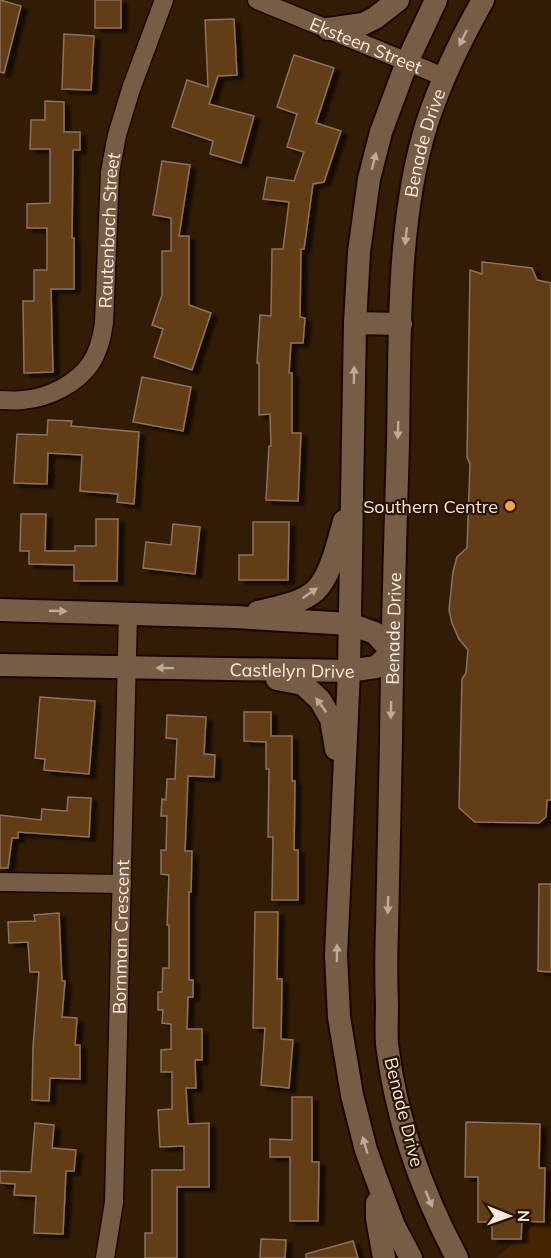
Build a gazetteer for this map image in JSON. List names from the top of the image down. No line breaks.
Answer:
{"streets":{"street":["Eksteen Street","Benade Drive","Rautenbach Street","Castlelyn Drive","Bornman Crescent"]},"crossings":[["Eksteen Street","Benade Drive"],["Benade Drive","Castlelyn Drive"],["Castlelyn Drive","Bornman Crescent"]],"places":["Southern Centre"],"north":"right"}
